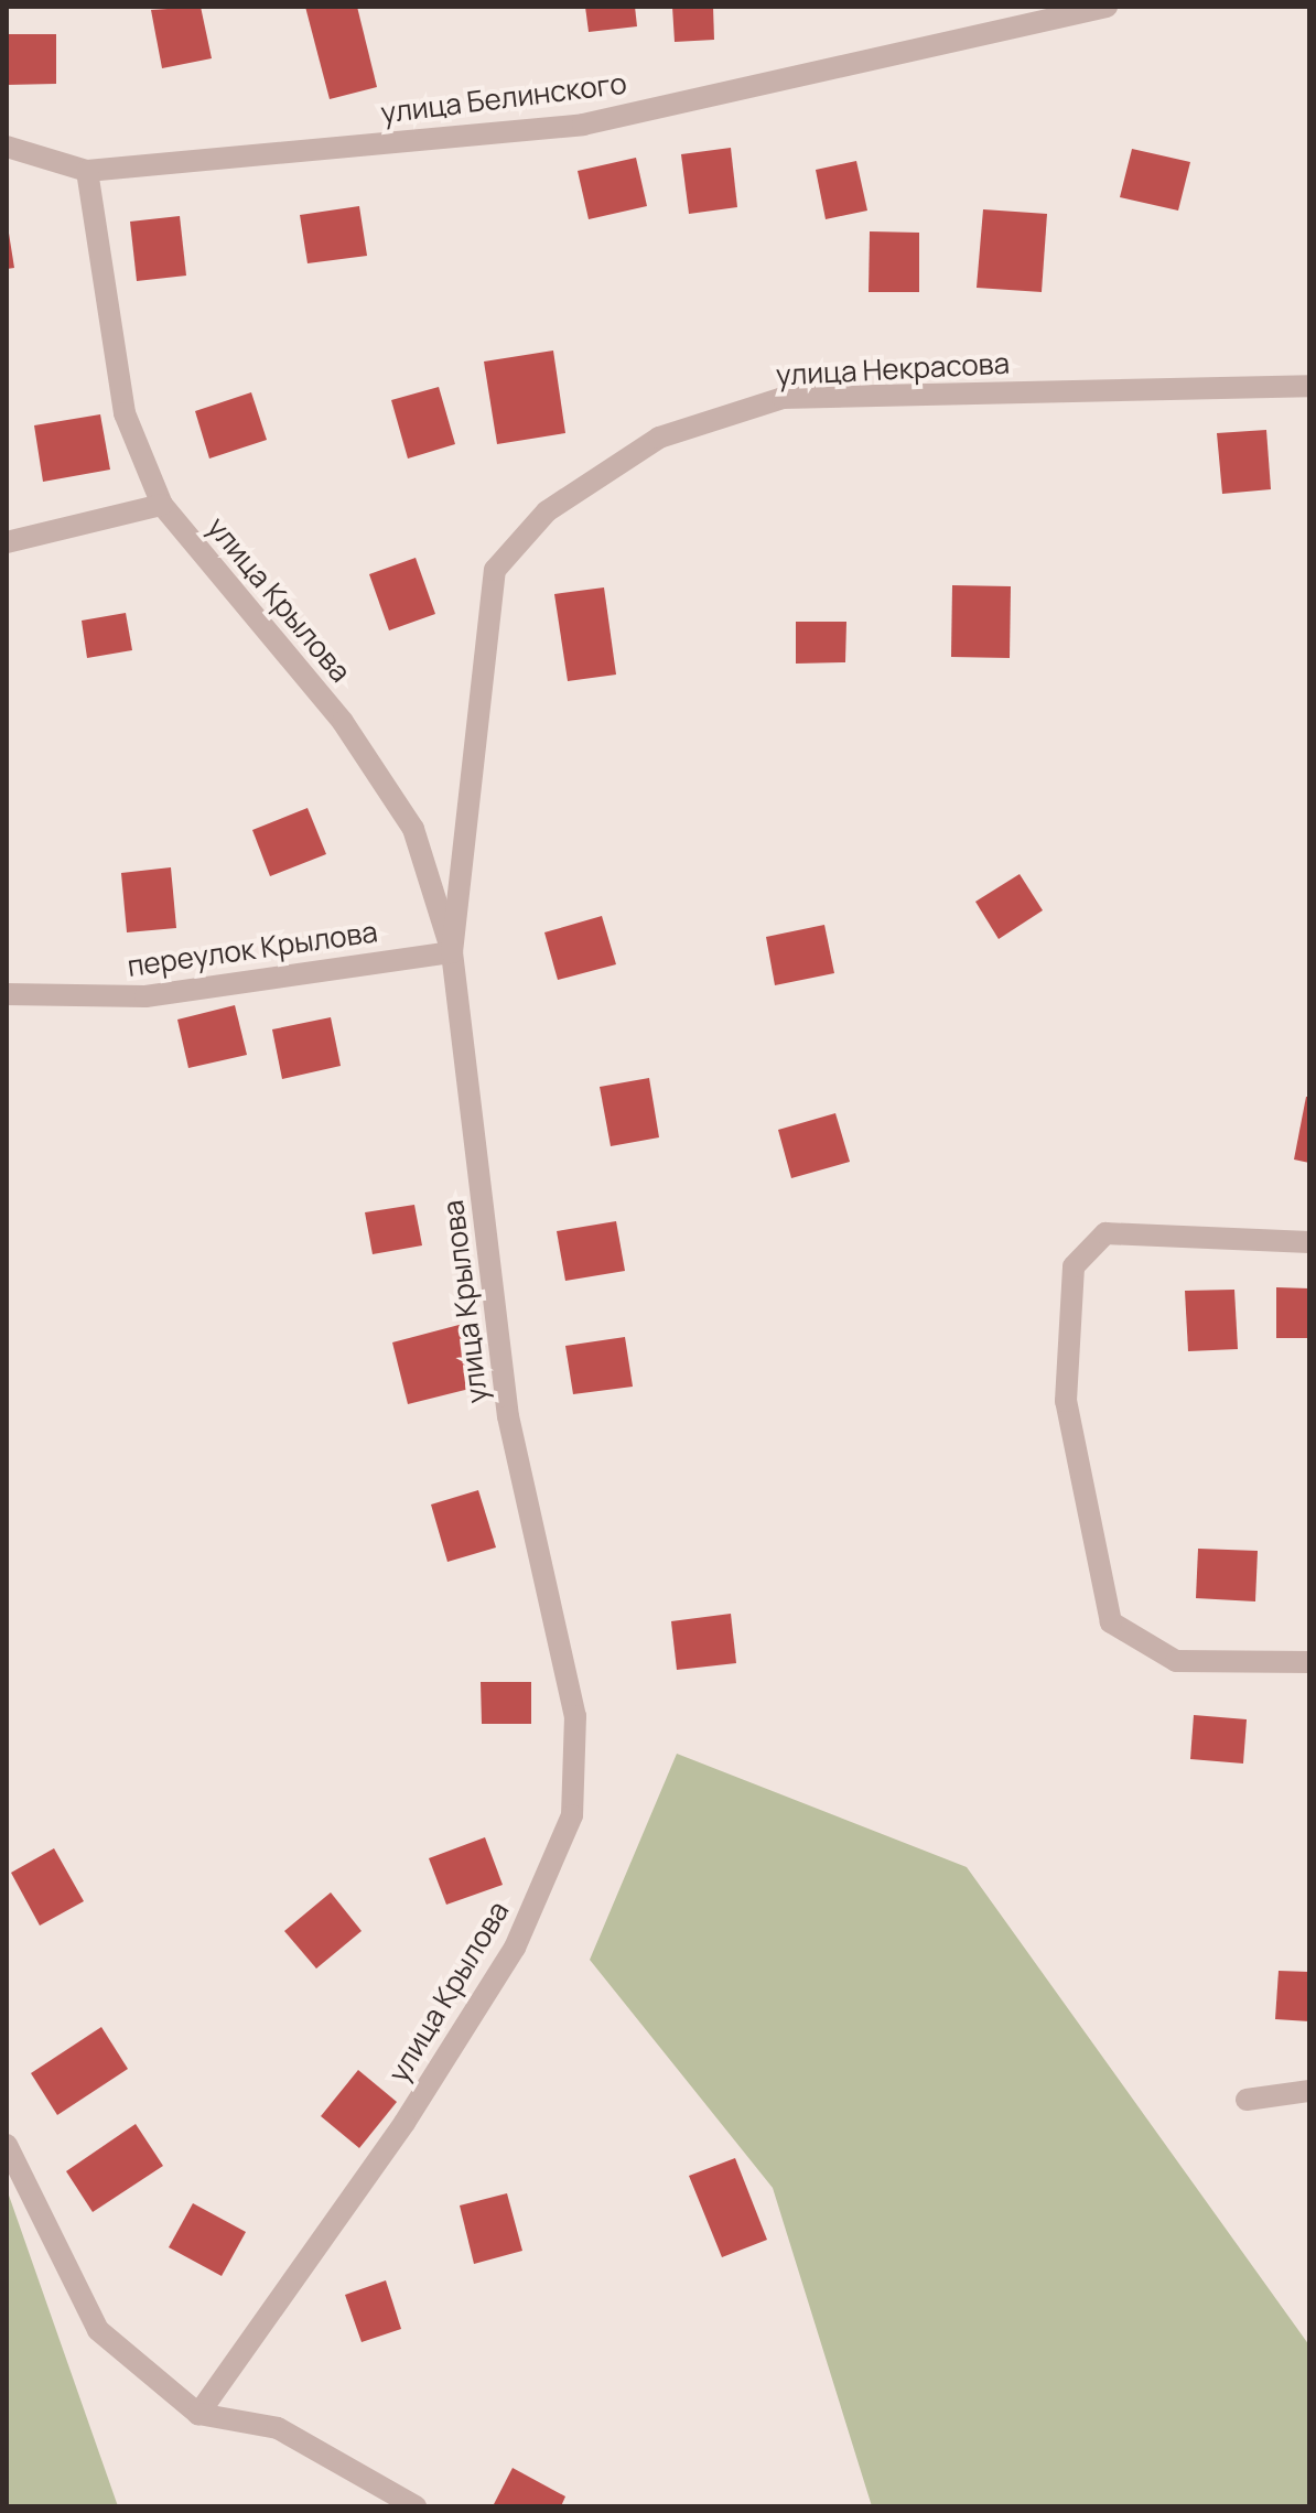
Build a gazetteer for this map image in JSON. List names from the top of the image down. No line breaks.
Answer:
{"streets":{"street":["улица Белинского","улица Некрасова","улица Крылова","переулок Крылова"]},"crossings":[["улица Белинского","улица Крылова"],["улица Некрасова","улица Крылова"],["улица Некрасова","переулок Крылова"],["улица Крылова","переулок Крылова"]]}
